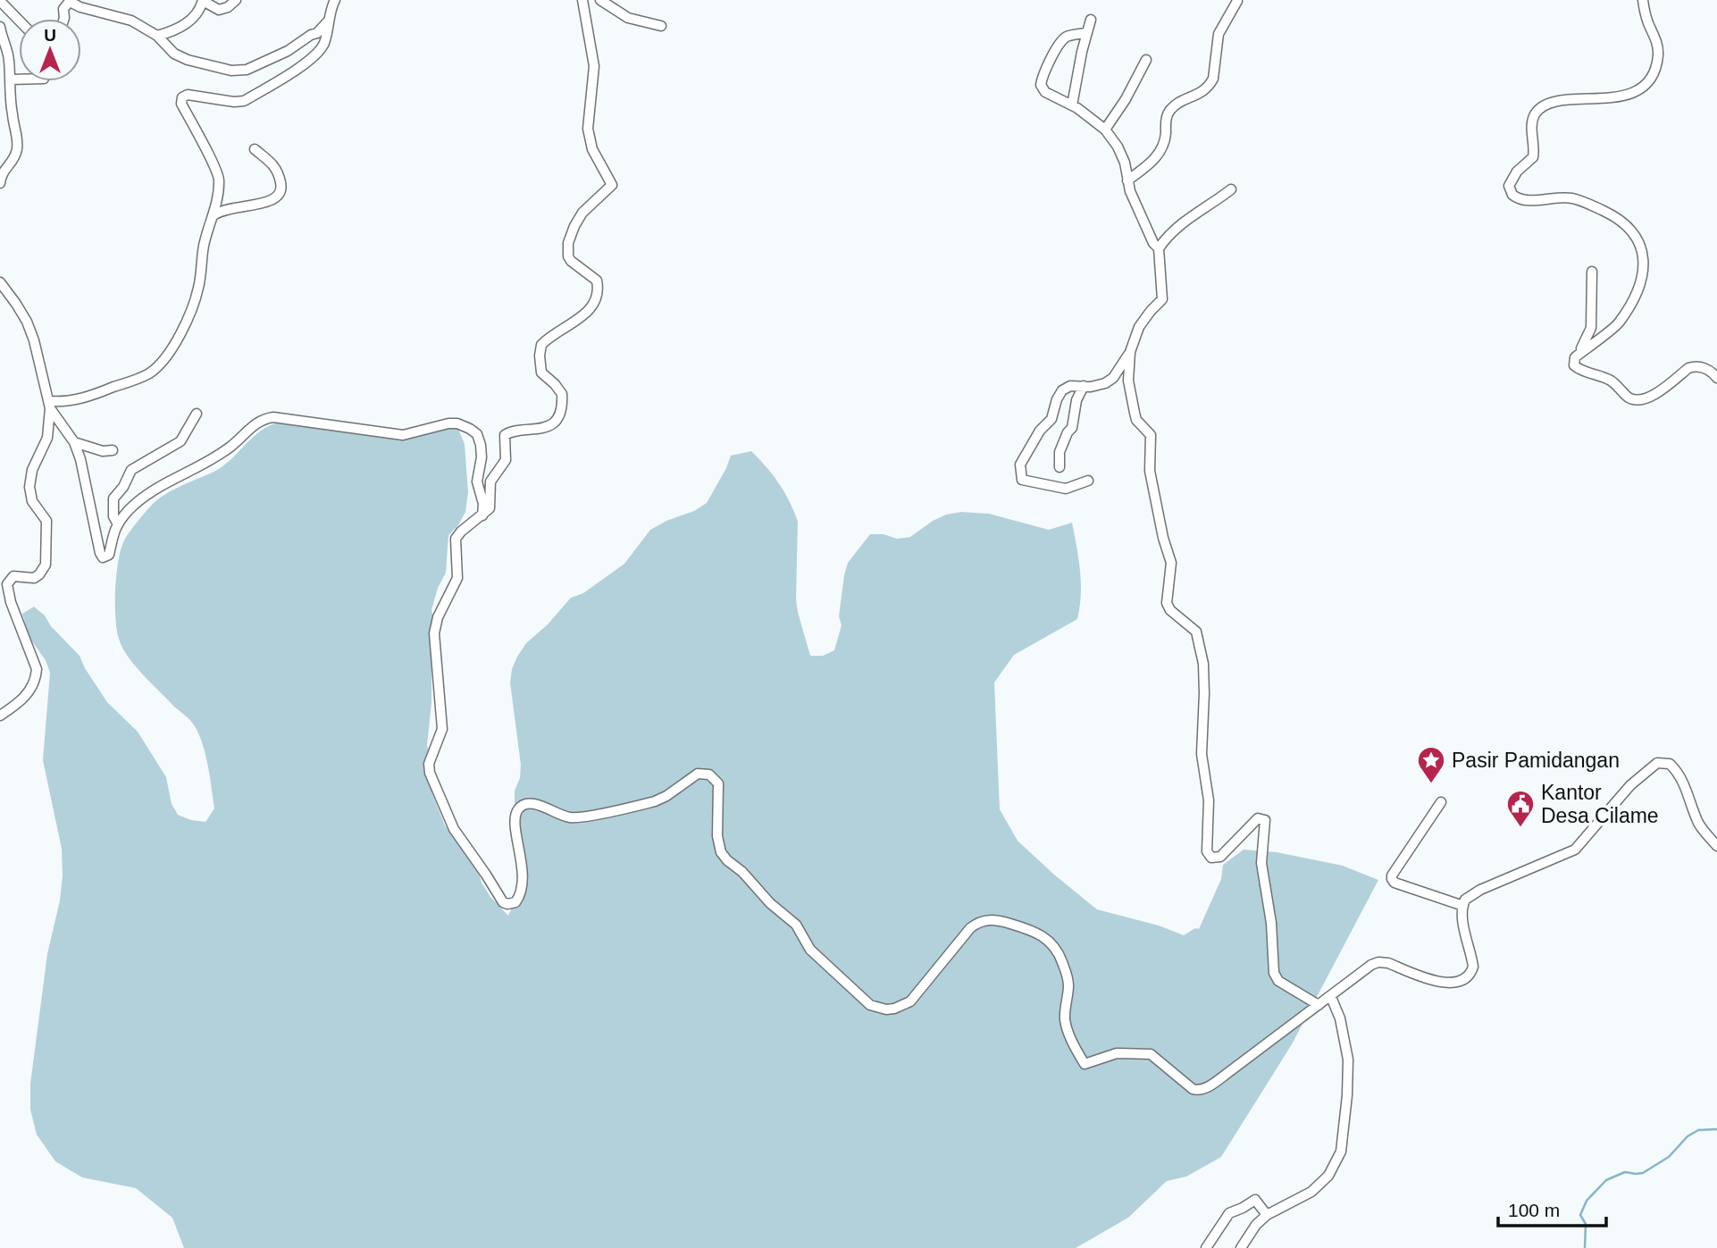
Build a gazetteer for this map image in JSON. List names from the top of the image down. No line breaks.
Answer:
{"places":{"place":["Pasir Pamidangan"],"public building":["Kantor Desa Cilame"]},"scale_bar":"100 m","north":"top"}
